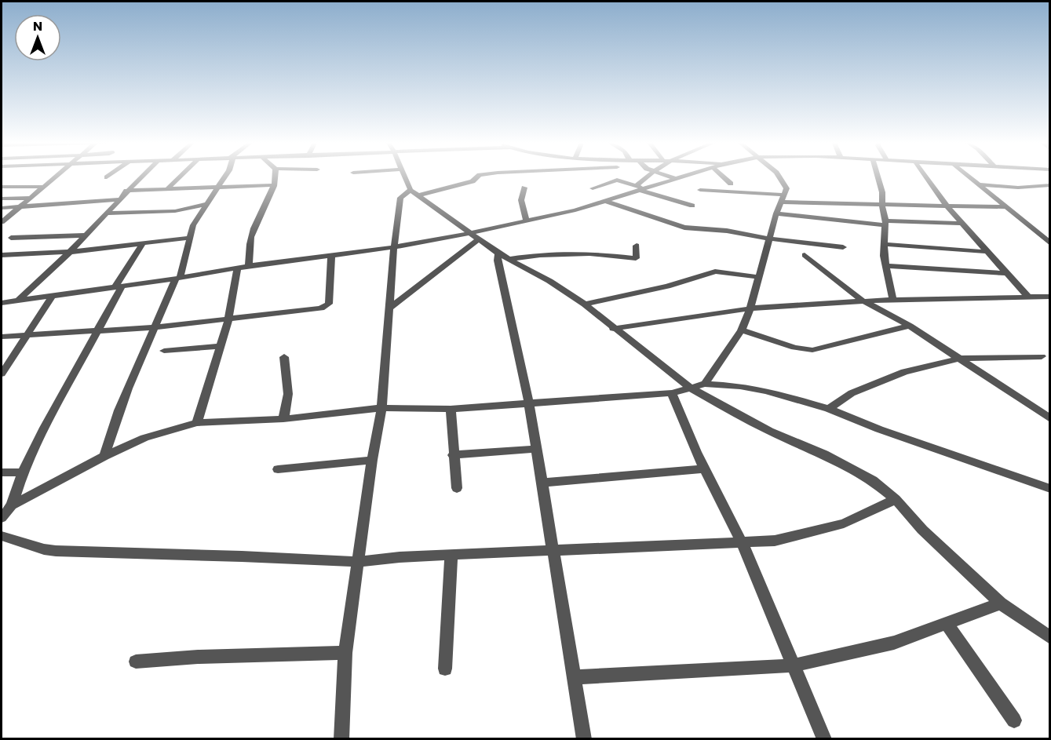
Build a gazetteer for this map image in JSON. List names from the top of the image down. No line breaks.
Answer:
{"north":"top"}
